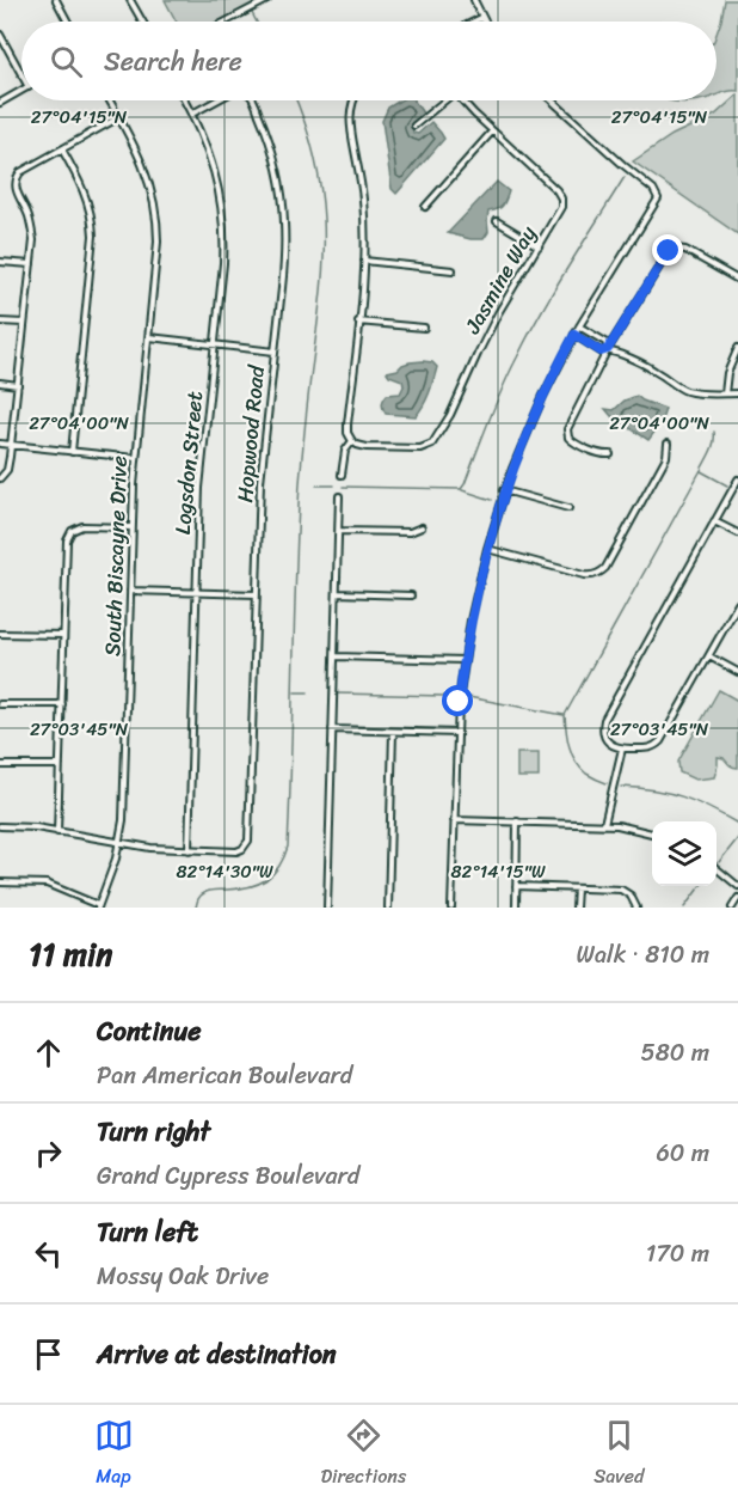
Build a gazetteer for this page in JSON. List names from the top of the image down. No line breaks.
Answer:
{"streets":{"street":["Jasmine Way","Hopwood Road","Logsdon Street","South Biscayne Drive"]},"crossings":[["Hopwood Road","Logsdon Street"]],"page":{"search":"Search here","heading":["11 min","Walk · 810 m"],"list":[["Continue","Pan American Boulevard","580 m"],["Turn right","Grand Cypress Boulevard","60 m"],["Turn left","Mossy Oak Drive","170 m"],"Arrive at destination"],"nav":["Map","Directions","Saved"]},"coordinates":["27°04'15\"N","27°04'00\"N","27°03'45\"N","82°14'30\"W","82°14'15\"W"]}
